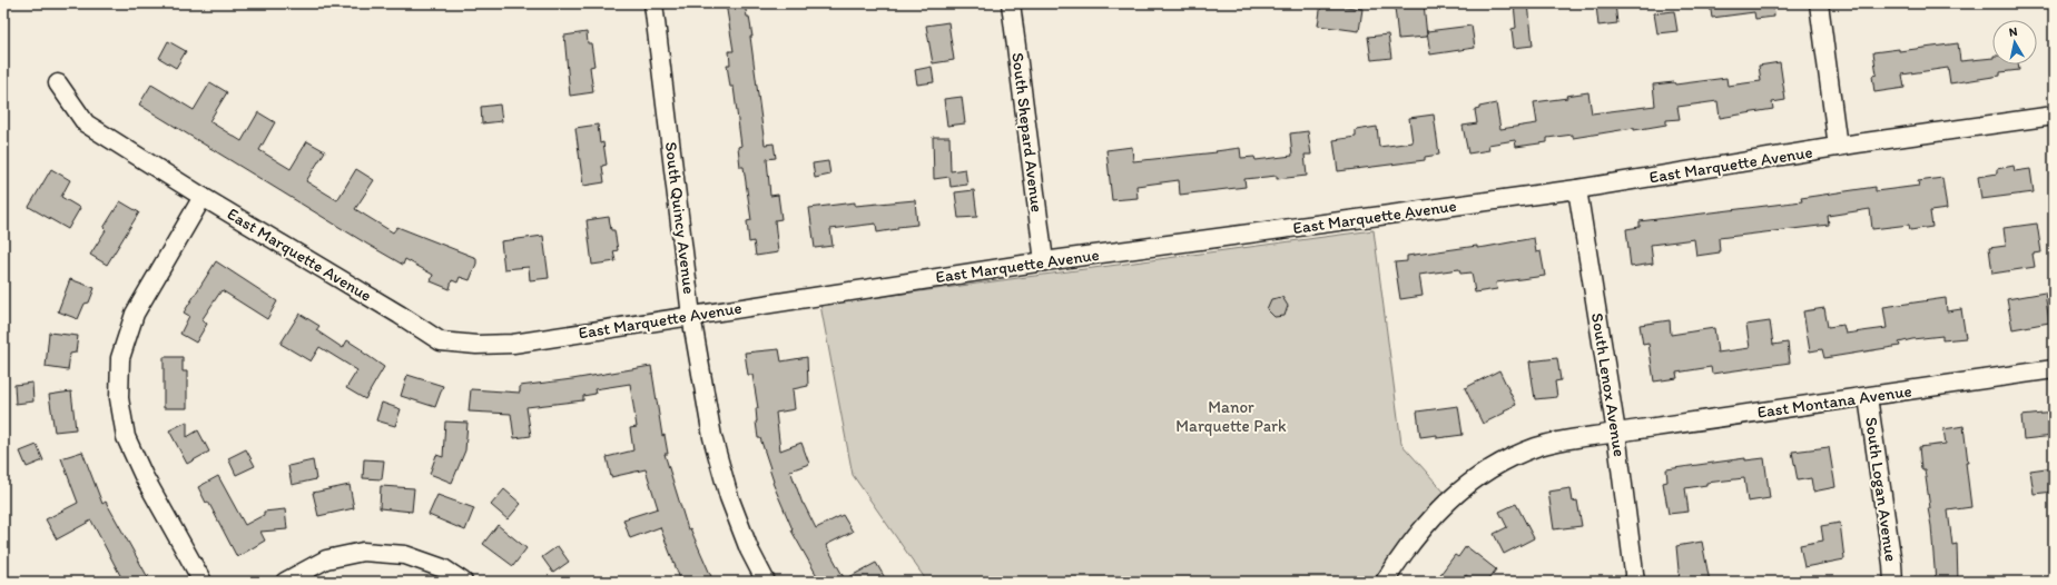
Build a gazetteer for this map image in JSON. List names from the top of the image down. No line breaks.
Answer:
{"streets":{"street":["South Shepard Avenue","East Marquette Avenue","South Quincy Avenue","South Lenox Avenue","East Montana Avenue","South Logan Avenue"]},"crossings":[["South Shepard Avenue","East Marquette Avenue"],["East Marquette Avenue","South Quincy Avenue"],["East Marquette Avenue","South Lenox Avenue"],["South Lenox Avenue","East Montana Avenue"],["East Montana Avenue","South Logan Avenue"]],"parks":["Manor Marquette Park"],"north":"top"}
